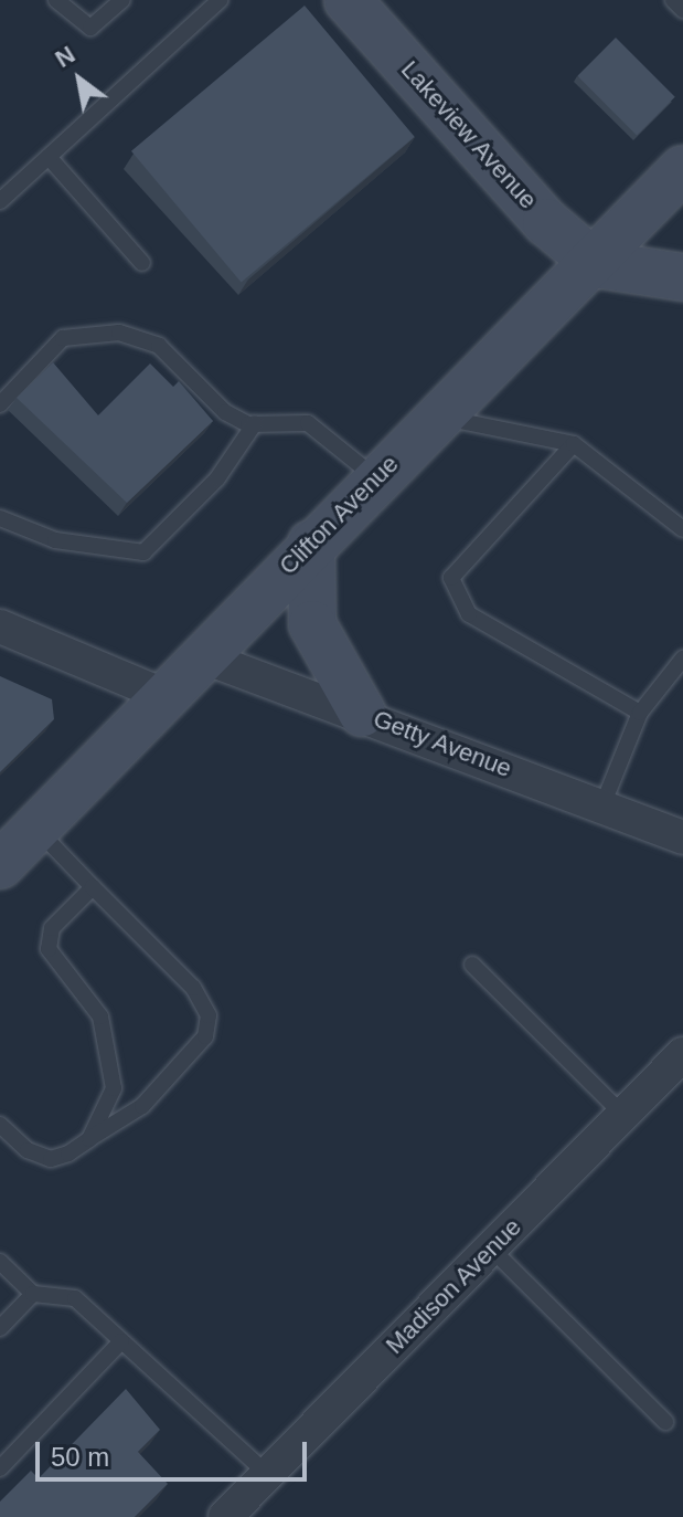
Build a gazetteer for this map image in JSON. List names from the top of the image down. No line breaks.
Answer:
{"streets":{"main road":["Lakeview Avenue","Clifton Avenue"],"street":["Getty Avenue","Madison Avenue"]},"crossings":[["Lakeview Avenue","Clifton Avenue"],["Clifton Avenue","Getty Avenue"]],"scale_bar":"50 m","north":"top left"}
